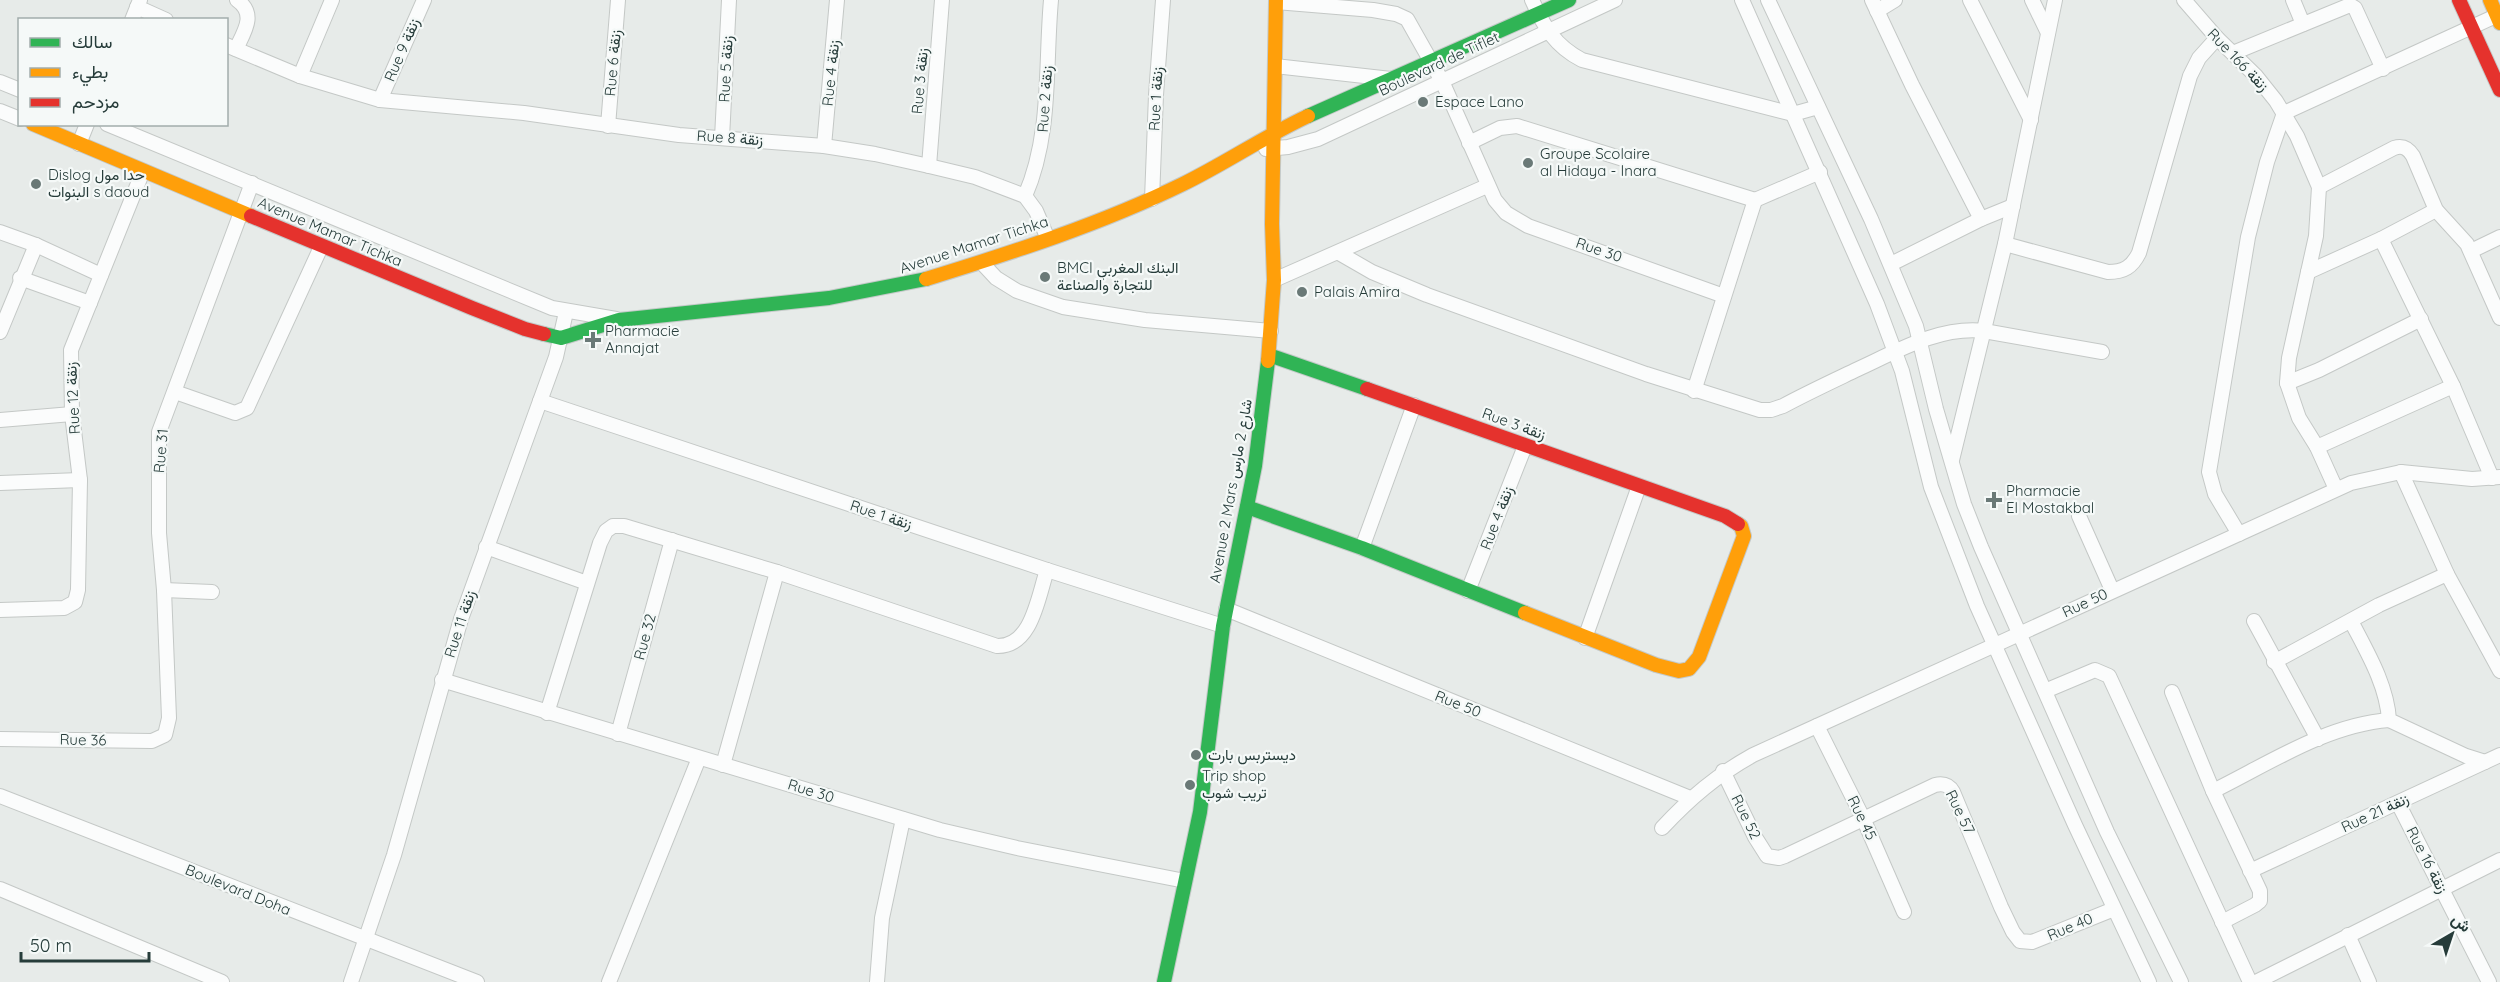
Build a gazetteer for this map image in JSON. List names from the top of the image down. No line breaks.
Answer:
{"streets":{"street":["Rue 9 زنقة","Rue 166 زنقة","Rue 6 زنقة","Boulevard de Tiflet","Rue 5 زنقة","Rue 4 زنقة","Rue 3 زنقة","Rue 2 زنقة","Rue 1 زنقة","Rue 8 زنقة","Avenue Mamar Tichka","Rue 30","Rue 12 زنقة","Rue 31","Avenue 2 Mars شارع 2 مارس","Rue 50","Rue 11 زنقة","Rue 32","Rue 36","Rue 57","Rue 21 زنقة","Rue 52","Rue 45","Rue 16 زنقة","Boulevard Doha","Rue 40"]},"crossings":[["Rue 9 زنقة","Rue 8 زنقة"],["Rue 6 زنقة","Rue 8 زنقة"],["Boulevard de Tiflet","Avenue Mamar Tichka"],["Boulevard de Tiflet","Rue 30"],["Boulevard de Tiflet","Avenue 2 Mars شارع 2 مارس"],["Rue 5 زنقة","Rue 8 زنقة"],["Rue 4 زنقة","Rue 3 زنقة"],["Rue 4 زنقة","Rue 8 زنقة"],["Rue 3 زنقة","Rue 8 زنقة"],["Rue 3 زنقة","Avenue 2 Mars شارع 2 مارس"],["Rue 2 زنقة","Rue 8 زنقة"],["Rue 1 زنقة","Avenue Mamar Tichka"],["Rue 1 زنقة","Avenue 2 Mars شارع 2 مارس"],["Rue 1 زنقة","Rue 11 زنقة"],["Avenue Mamar Tichka","Rue 12 زنقة"],["Avenue Mamar Tichka","Rue 31"],["Avenue Mamar Tichka","Avenue 2 Mars شارع 2 مارس"],["Avenue Mamar Tichka","Rue 11 زنقة"],["Rue 30","Avenue 2 Mars شارع 2 مارس"],["Rue 30","Rue 11 زنقة"],["Rue 30","Rue 32"],["Rue 31","Rue 36"],["Avenue 2 Mars شارع 2 مارس","Rue 50"],["Rue 50","Rue 52"],["Rue 50","Rue 45"],["Rue 11 زنقة","Boulevard Doha"],["Rue 57","Rue 52"],["Rue 57","Rue 45"],["Rue 57","Rue 40"],["Rue 21 زنقة","Rue 16 زنقة"]],"places":{"other":["Espace Lano","Groupe Scolaire al Hidaya - Inara","Dislog حدا مول البنوات s daoud","BMCI البنك المغربي للتجارة والصناعة","Palais Amira","ديستربس بارت","Trip shop تريب شوب"],"health":["Pharmacie Annajat","Pharmacie El Mostakbal"]},"legend":["سالك","بطيء","مزدحم"],"scale_bar":"50 m","north":"top right"}
